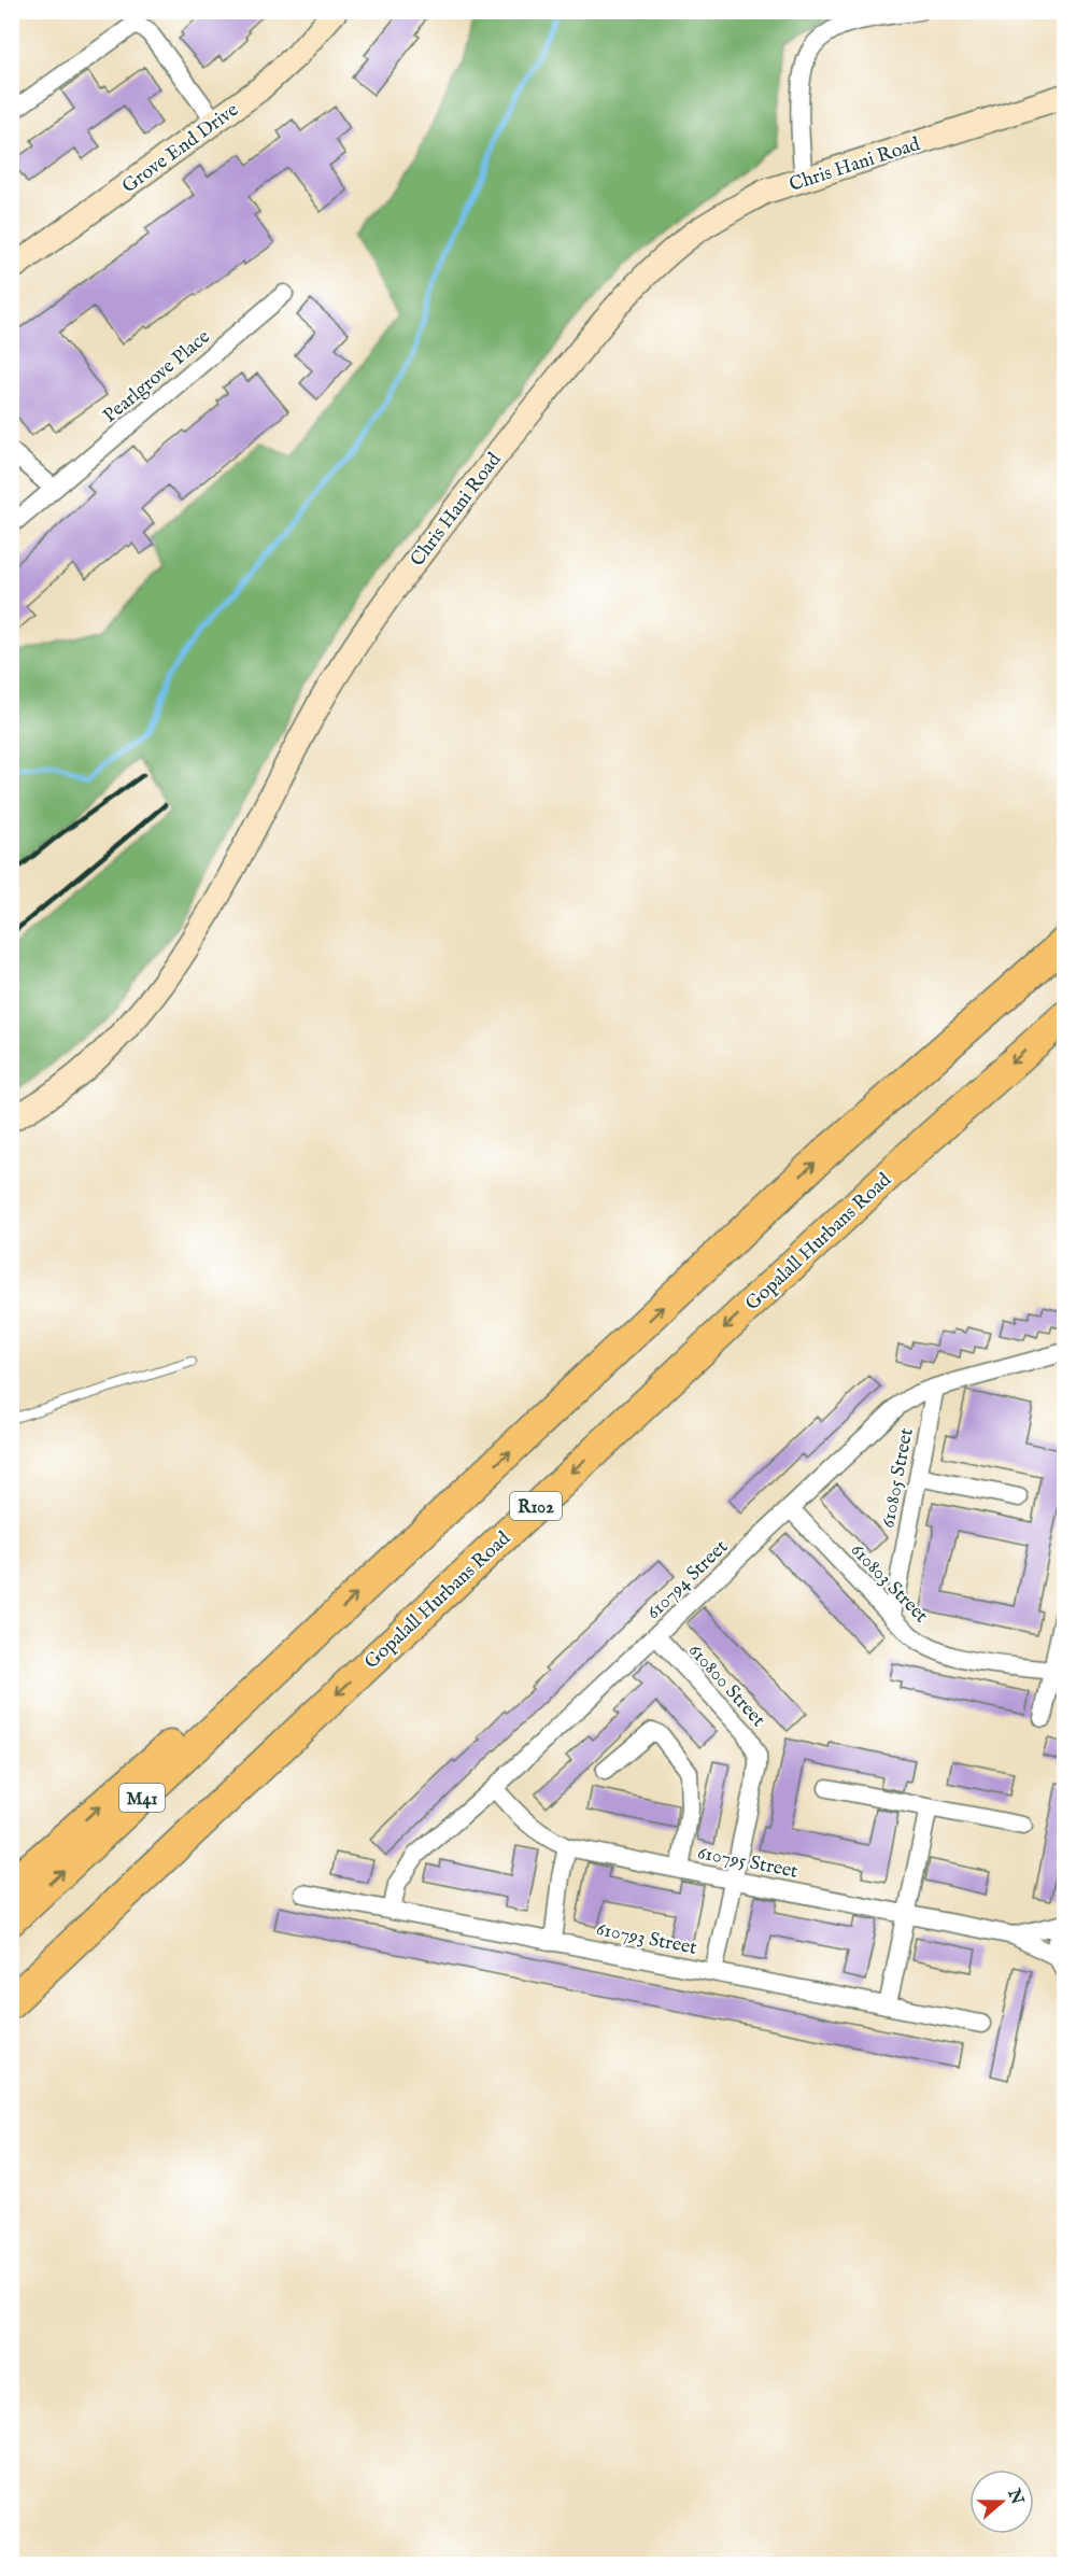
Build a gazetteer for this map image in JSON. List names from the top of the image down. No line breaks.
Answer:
{"streets":{"highway":["Gopalall Hurbans Road","R102","M41"],"street":["Grove End Drive","Chris Hani Road","Pearlgrove Place","610805 Street","610794 Street","610803 Street","610800 Street","610795 Street","610793 Street"]},"crossings":[["610805 Street","610794 Street"],["610805 Street","610803 Street"],["610794 Street","610803 Street"],["610794 Street","610800 Street"],["610794 Street","610795 Street"],["610794 Street","610793 Street"],["610800 Street","610795 Street"],["610800 Street","610793 Street"]],"north":"right"}
